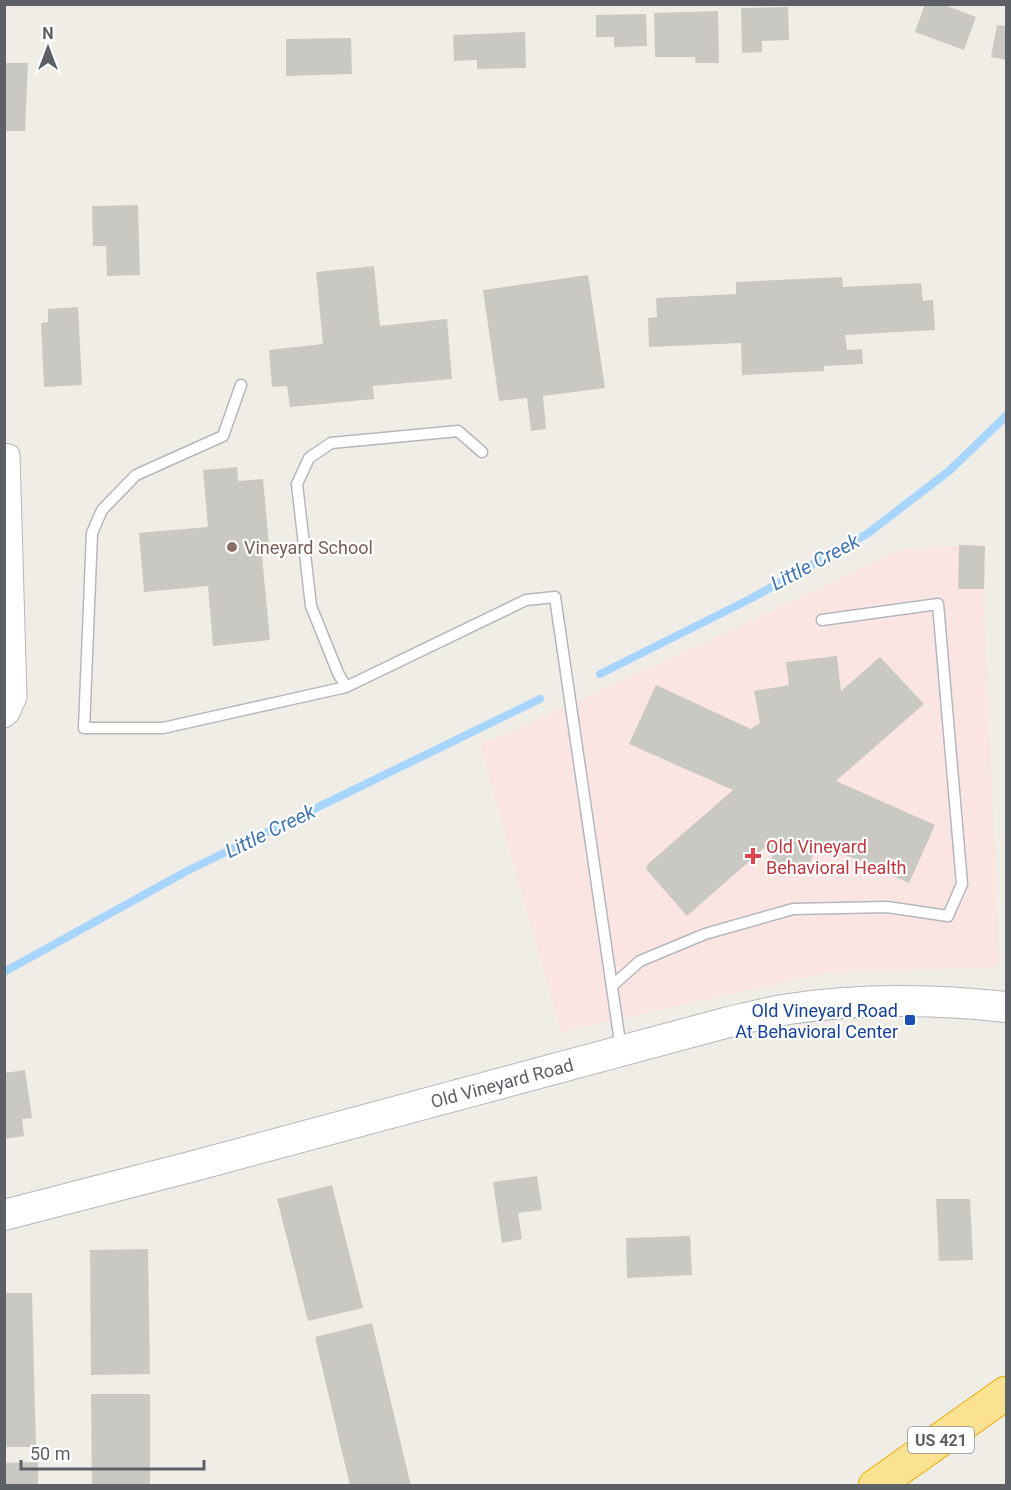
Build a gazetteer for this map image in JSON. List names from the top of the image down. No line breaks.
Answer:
{"streets":{"highway":["US 421"],"street":["Old Vineyard Road"]},"water":["Little Creek"],"places":{"other":["Vineyard School"],"health":["Old Vineyard Behavioral Health"],"transit":["Old Vineyard Road At Behavioral Center"]},"scale_bar":"50 m","north":"top"}
